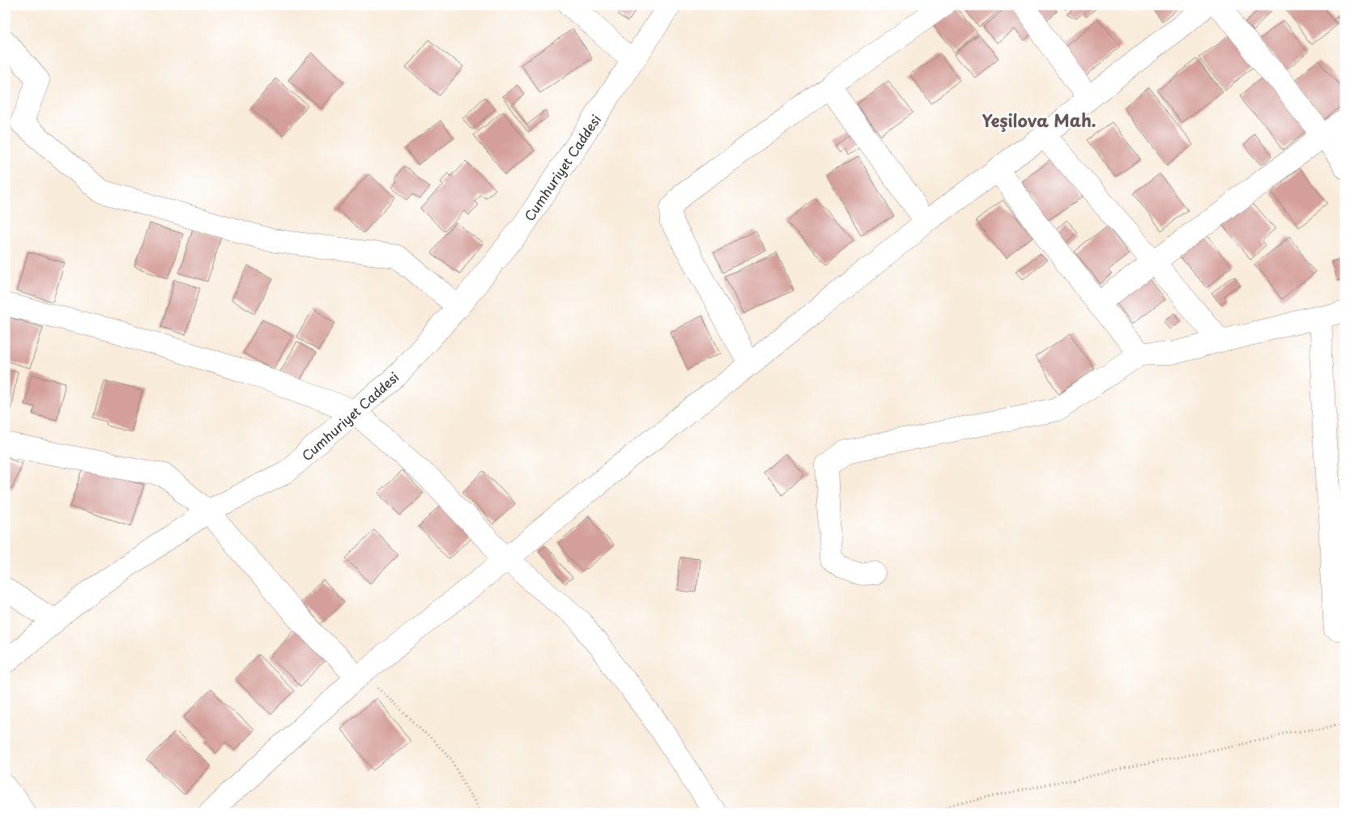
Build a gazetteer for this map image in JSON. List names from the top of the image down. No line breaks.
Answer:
{"streets":{"street":["Cumhuriyet Caddesi"]},"districts":["Yeşilova Mah."]}
